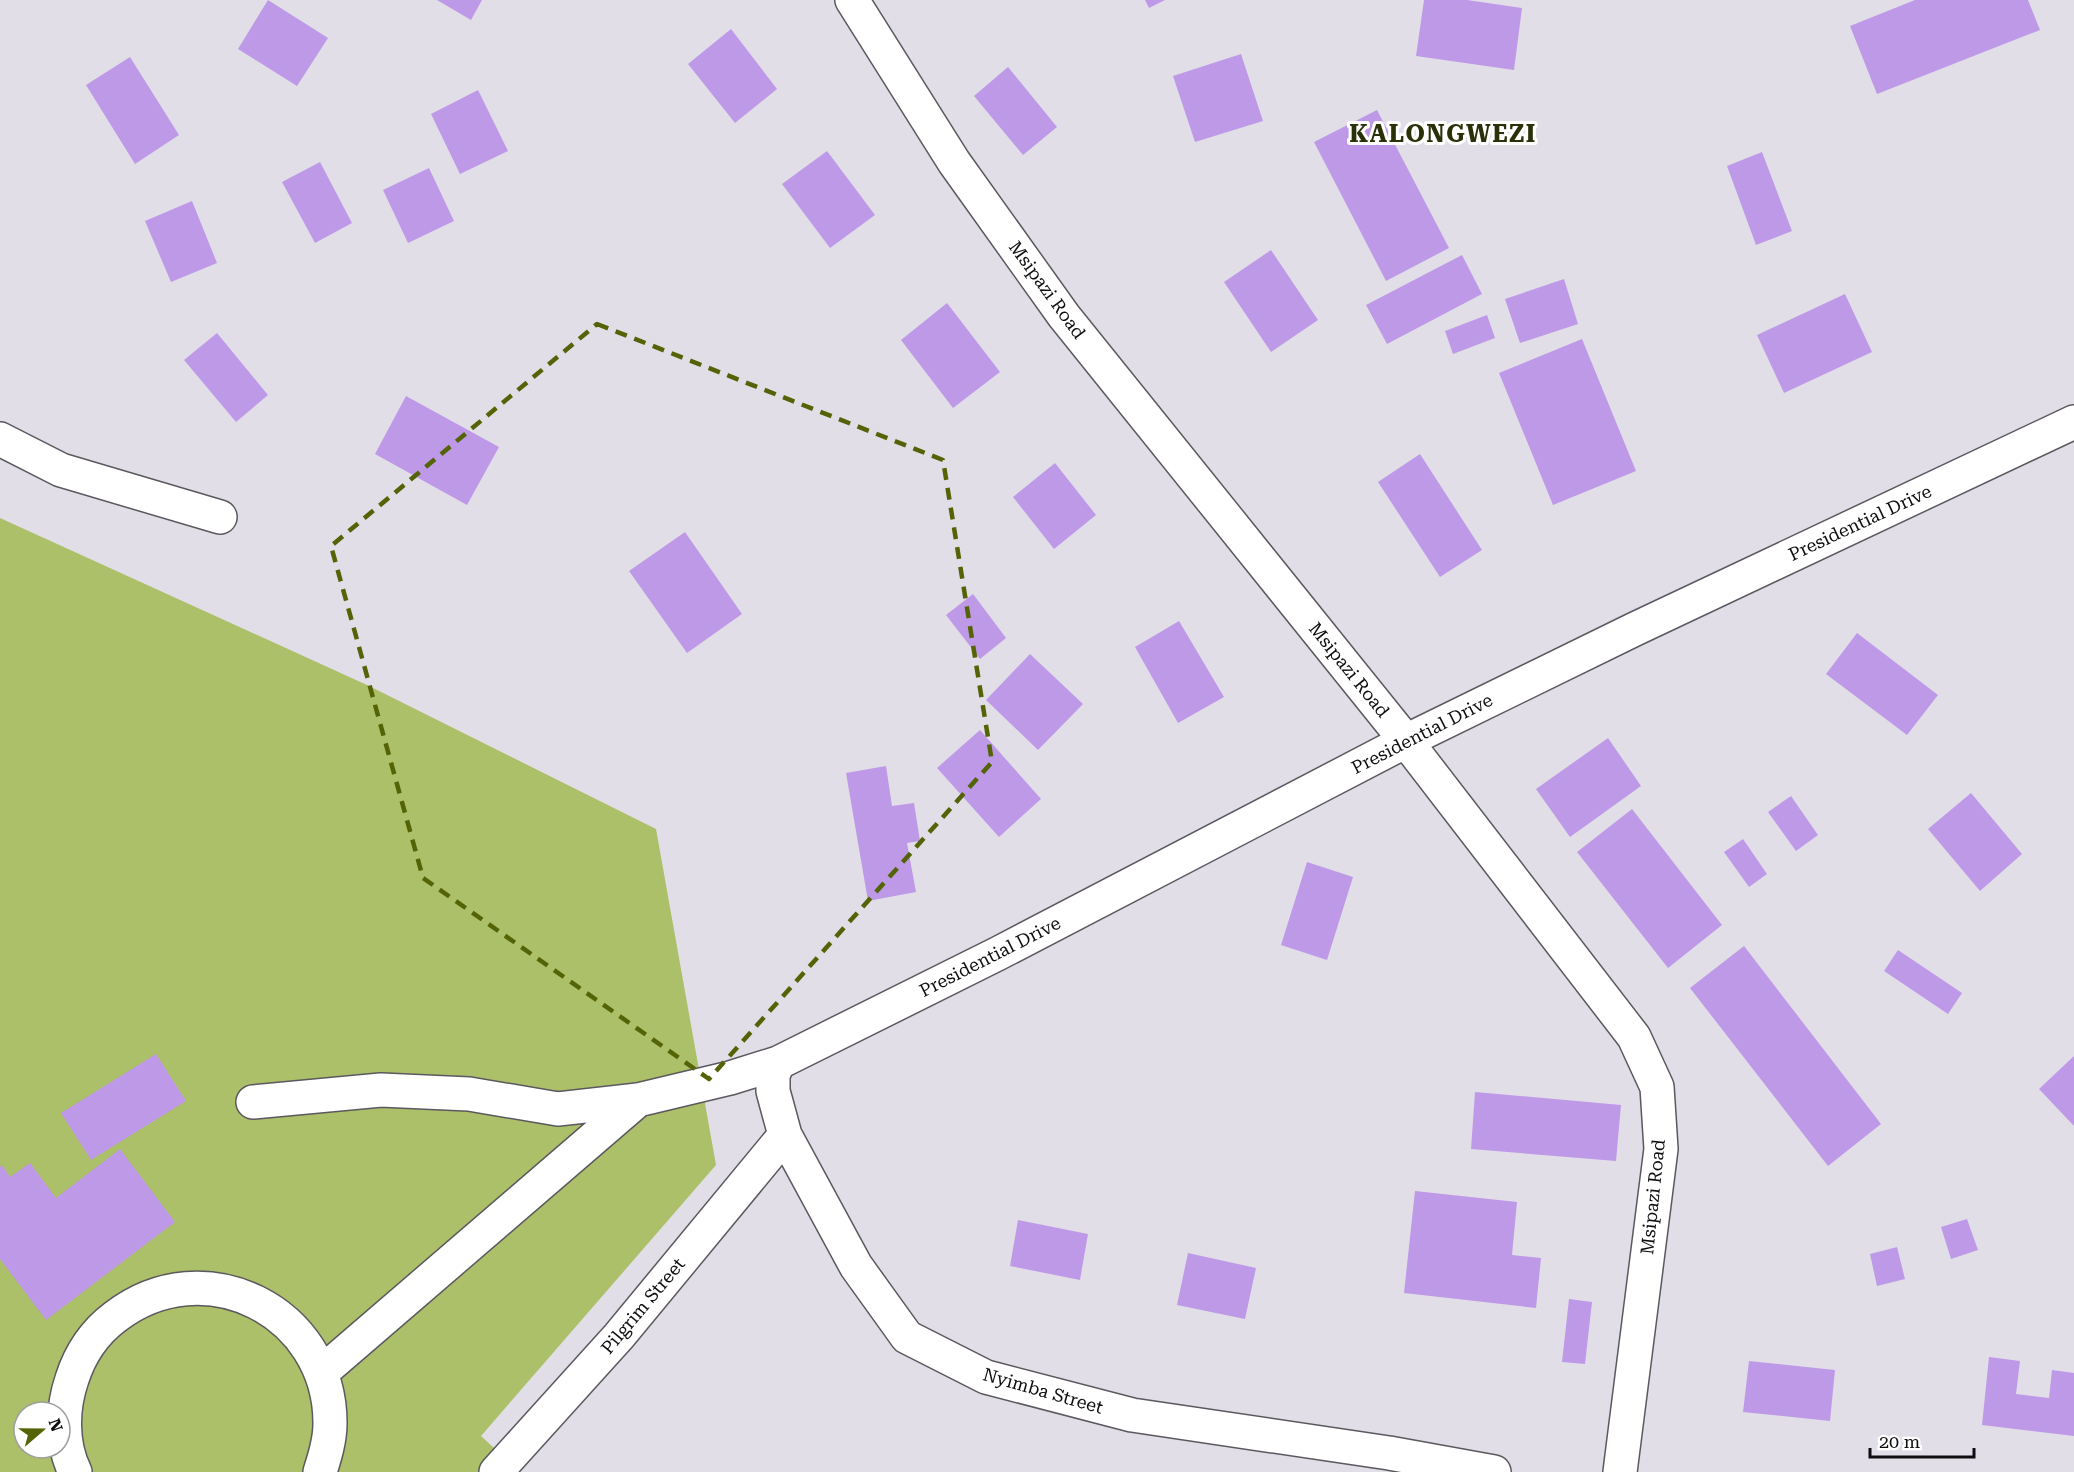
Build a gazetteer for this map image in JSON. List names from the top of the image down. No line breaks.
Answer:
{"streets":{"street":["Msipazi Road","Presidential Drive","Pilgrim Street","Nyimba Street"]},"crossings":[["Msipazi Road","Presidential Drive"],["Presidential Drive","Nyimba Street"],["Pilgrim Street","Nyimba Street"]],"districts":["KALONGWEZI"],"scale_bar":"20 m","north":"right"}
